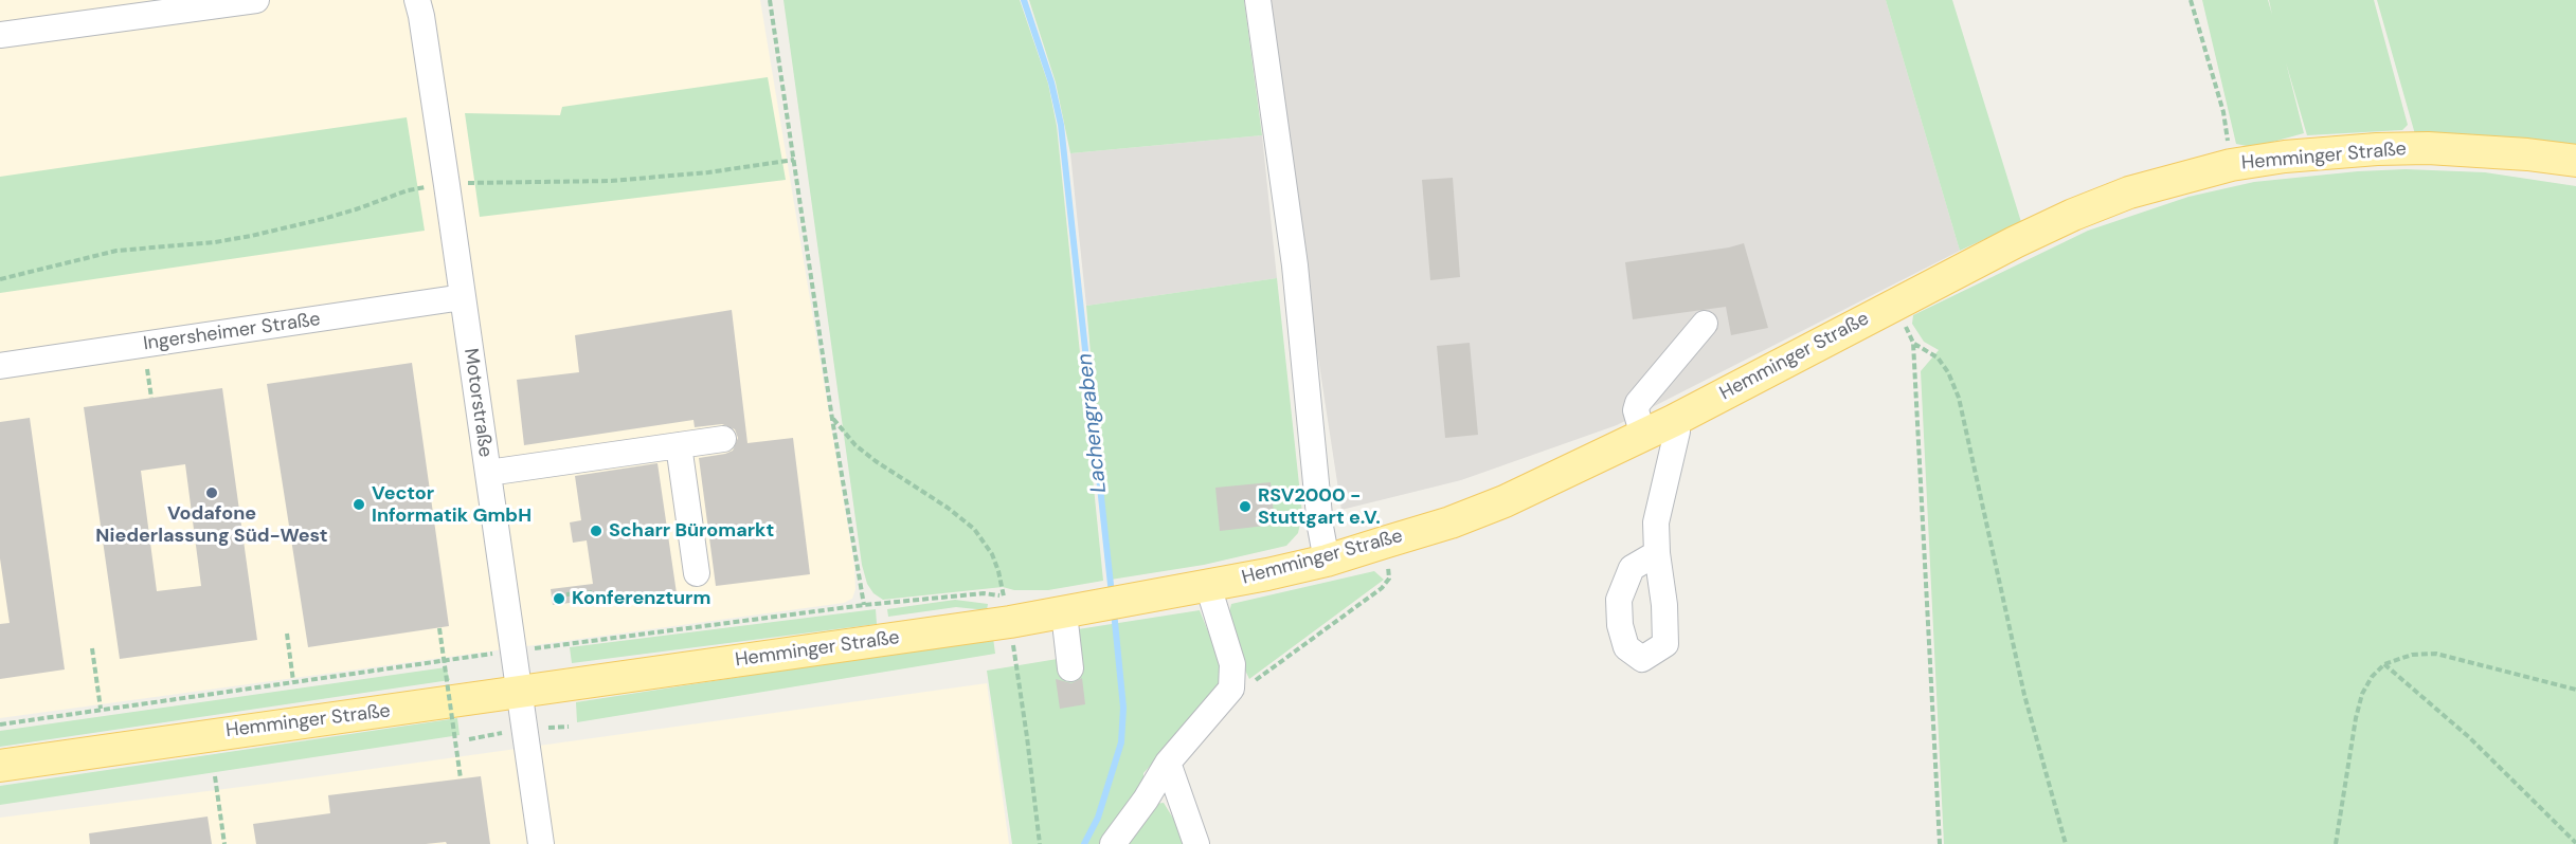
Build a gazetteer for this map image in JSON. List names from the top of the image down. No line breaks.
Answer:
{"streets":{"main road":["Hemminger Straße"],"street":["Ingersheimer Straße","Motorstraße"]},"crossings":[["Hemminger Straße","Motorstraße"],["Ingersheimer Straße","Motorstraße"]],"water":["Lachengraben"],"places":["Vodafone Niederlassung Süd-West","Vector Informatik GmbH","RSV2000 - Stuttgart e.V.","Scharr Büromarkt","Konferenzturm"]}
